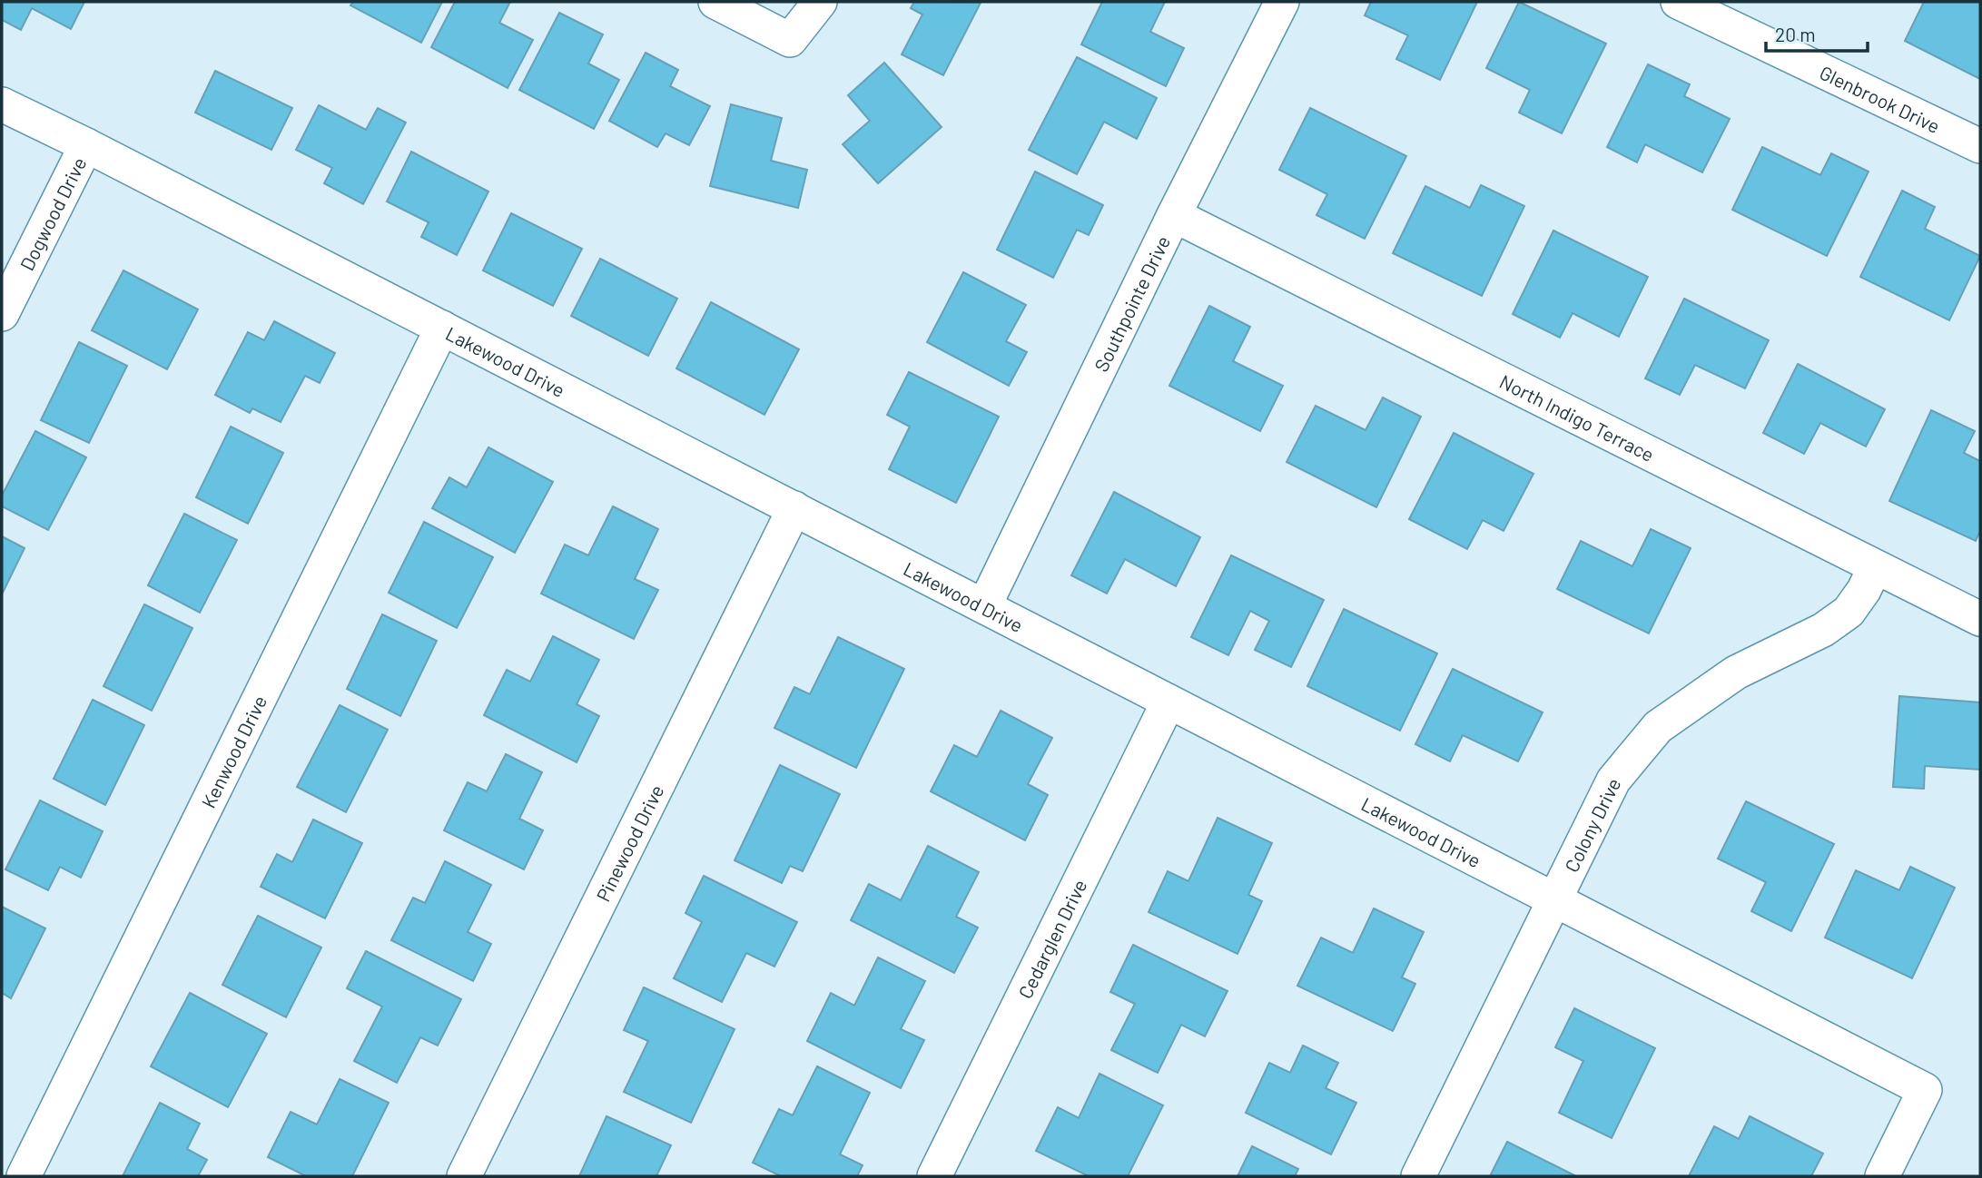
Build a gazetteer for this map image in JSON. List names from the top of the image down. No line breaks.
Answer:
{"streets":{"street":["Glenbrook Drive","Dogwood Drive","Southpointe Drive","Lakewood Drive","North Indigo Terrace","Kenwood Drive","Colony Drive","Pinewood Drive","Cedarglen Drive"]},"crossings":[["Dogwood Drive","Lakewood Drive"],["Southpointe Drive","Lakewood Drive"],["Southpointe Drive","North Indigo Terrace"],["Lakewood Drive","Kenwood Drive"],["Lakewood Drive","Colony Drive"],["Lakewood Drive","Pinewood Drive"],["Lakewood Drive","Cedarglen Drive"],["North Indigo Terrace","Colony Drive"]],"scale_bar":"20 m"}
